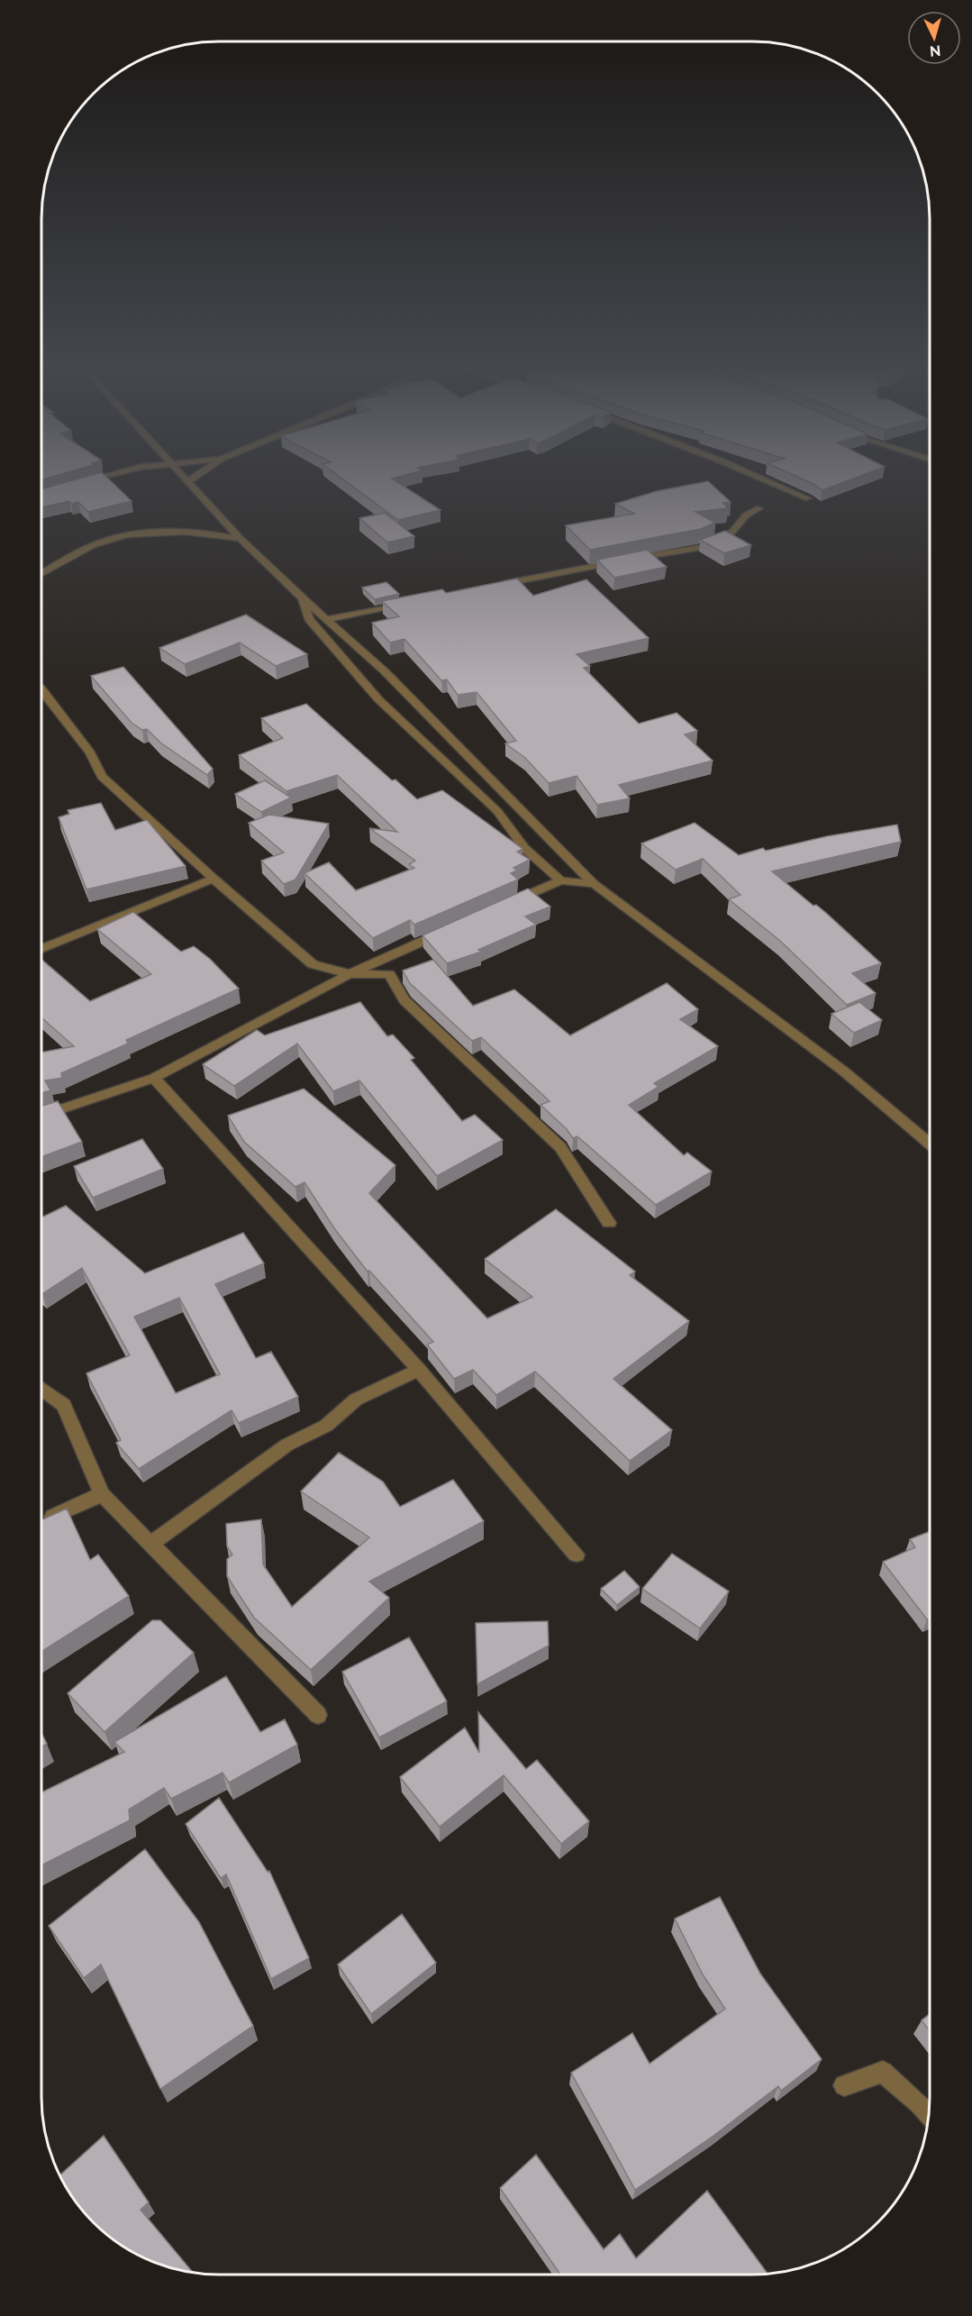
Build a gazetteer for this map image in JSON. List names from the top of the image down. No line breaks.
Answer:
{"north":"bottom"}
